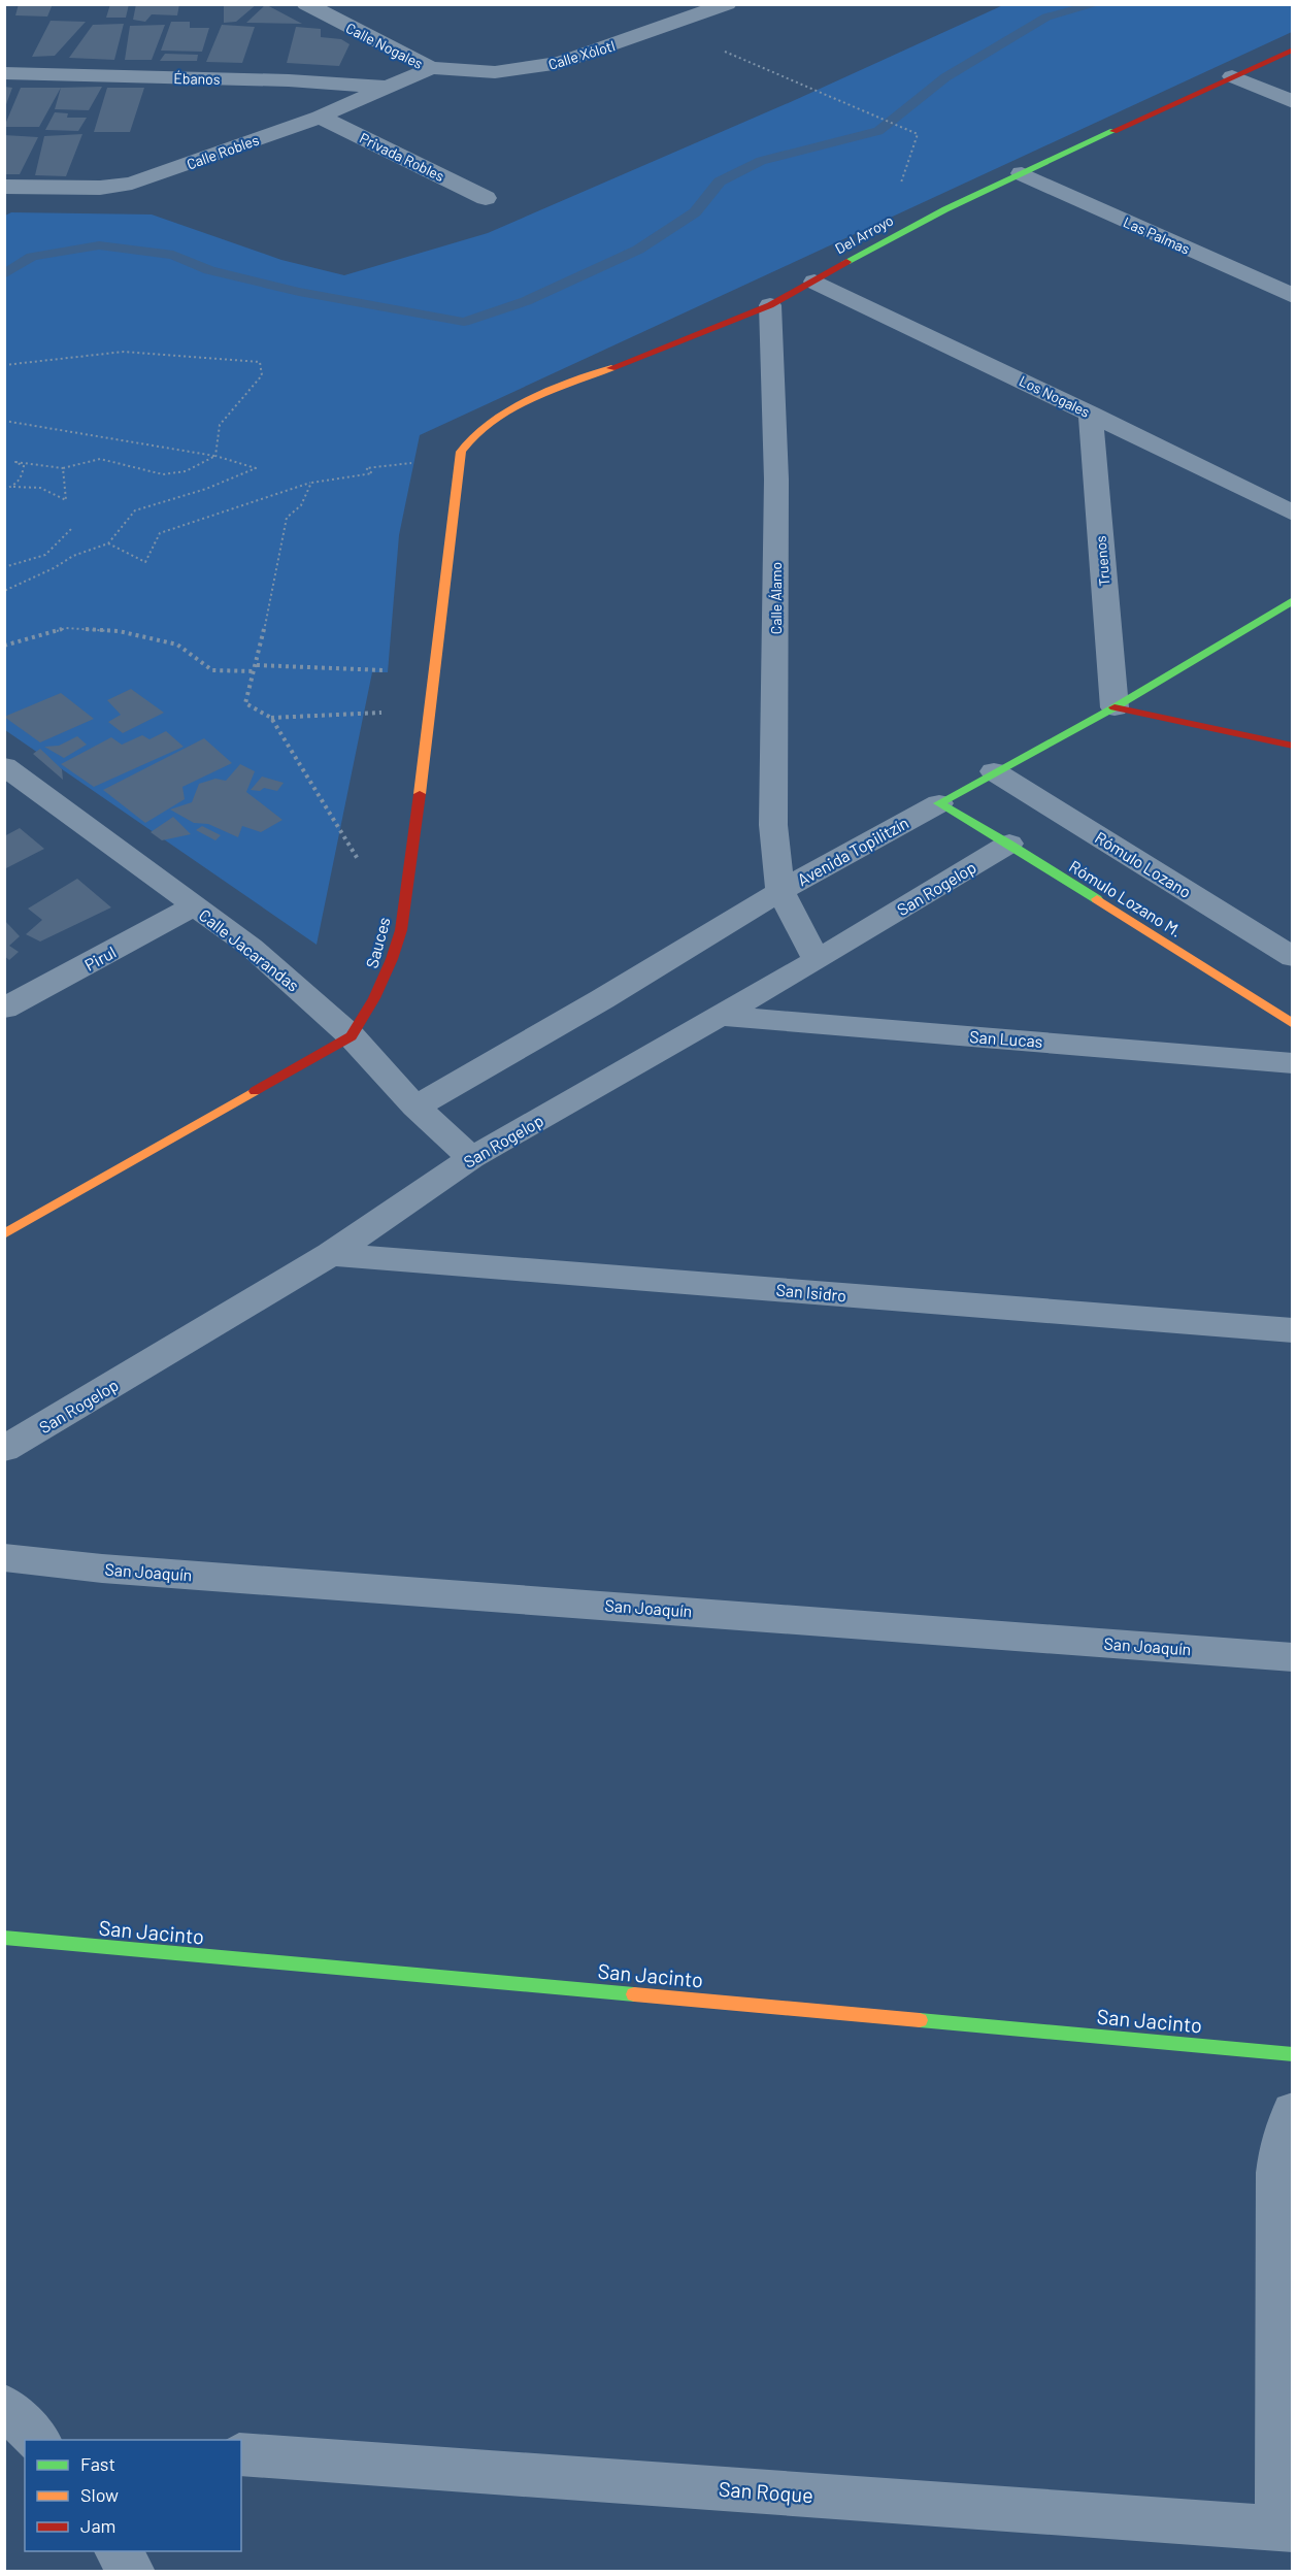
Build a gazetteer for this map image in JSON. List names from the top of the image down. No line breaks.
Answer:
{"streets":{"street":["Calle Nogales","Calle Xólotl","Ébanos","Calle Robles","Privada Robles","Del Arroyo","Las Palmas","Los Nogales","Truenos","Calle Álamo","Avenida Topilitzín","Rómulo Lozano","San Rogelop","Rómulo Lozano M.","Sauces","Calle Jacarandas","Pirul","San Lucas","San Isidro","San Joaquín","San Jacinto","San Roque"]},"crossings":[["Calle Nogales","Calle Xólotl"],["Calle Nogales","Calle Robles"],["Calle Xólotl","Calle Robles"],["Ébanos","Calle Robles"],["Calle Robles","Privada Robles"],["Del Arroyo","Las Palmas"],["Del Arroyo","Los Nogales"],["Del Arroyo","Calle Álamo"],["Del Arroyo","Sauces"],["Los Nogales","Truenos"],["Truenos","Avenida Topilitzín"],["Calle Álamo","Avenida Topilitzín"],["Avenida Topilitzín","Rómulo Lozano"],["Avenida Topilitzín","Rómulo Lozano M."],["Avenida Topilitzín","Calle Jacarandas"],["San Rogelop","Rómulo Lozano M."],["San Rogelop","Calle Jacarandas"],["San Rogelop","San Lucas"],["San Rogelop","San Isidro"],["Sauces","Calle Jacarandas"],["Calle Jacarandas","Pirul"]],"legend":["Fast","Slow","Jam"]}
